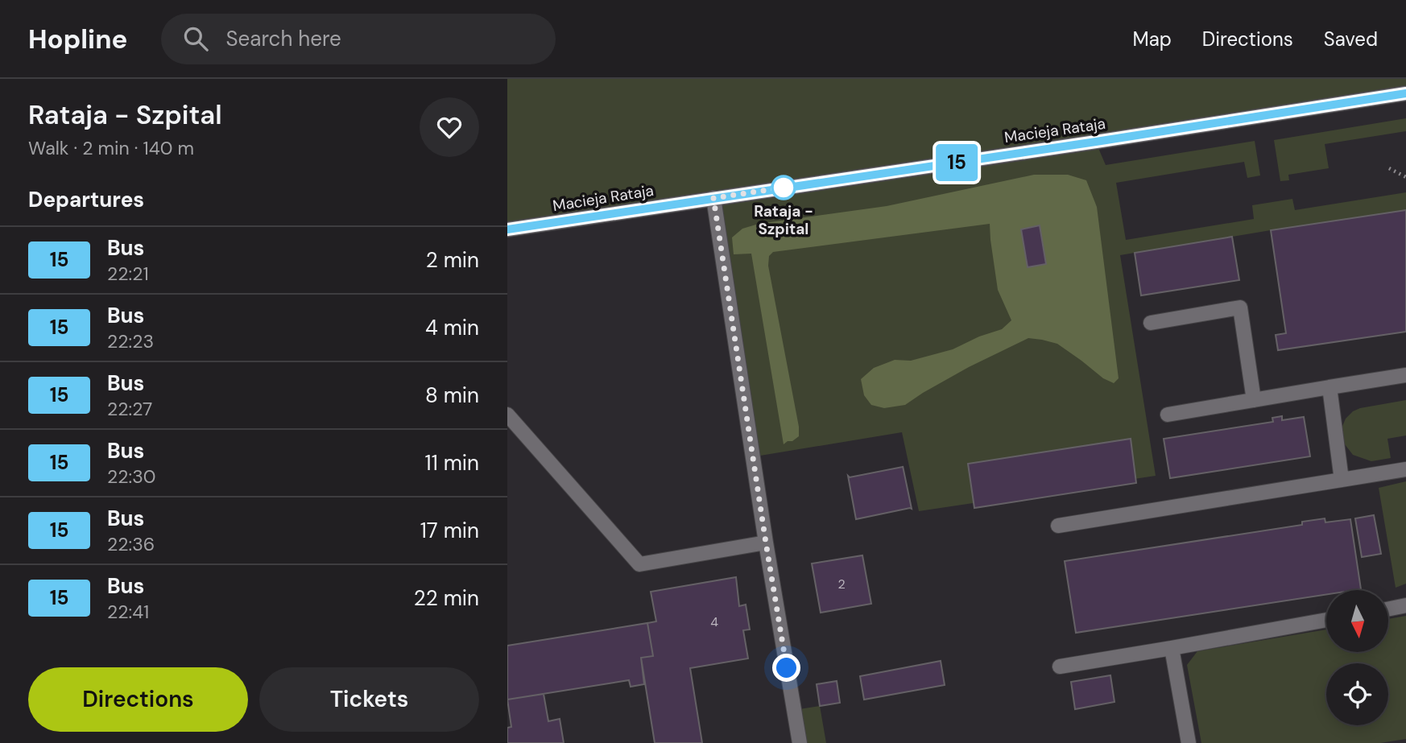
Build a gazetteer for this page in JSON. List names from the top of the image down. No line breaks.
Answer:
{"streets":{"street":["Macieja Rataja"]},"places":["Rataja - Szpital"],"lines":["bus line 15"],"house_numbers":["2","4"],"north":"bottom","page":{"header":"Hopline","search":"Search here","nav":["Map","Directions","Saved"],"heading":[["Rataja - Szpital","Walk · 2 min · 140 m"],"Departures"],"on_map":"15","list":[{"mark":"15","name":"Bus","note":"22:21","value":"2 min"},{"mark":"15","name":"Bus","note":"22:23","value":"4 min"},{"mark":"15","name":"Bus","note":"22:27","value":"8 min"},{"mark":"15","name":"Bus","note":"22:30","value":"11 min"},{"mark":"15","name":"Bus","note":"22:36","value":"17 min"},{"mark":"15","name":"Bus","note":"22:41","value":"22 min"}],"buttons":["Directions","Tickets"]}}
